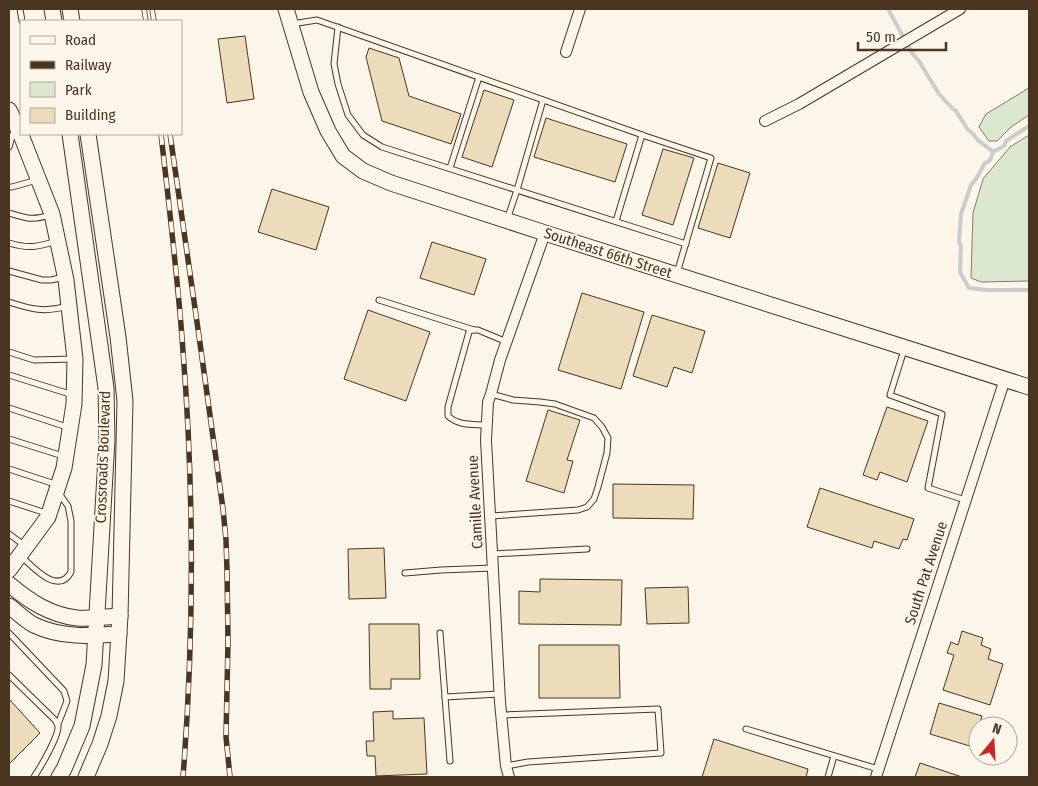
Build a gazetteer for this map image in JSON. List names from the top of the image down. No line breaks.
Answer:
{"streets":{"street":["Southeast 66th Street","Crossroads Boulevard","Camille Avenue","South Pat Avenue"]},"crossings":[["Southeast 66th Street","Camille Avenue"],["Southeast 66th Street","South Pat Avenue"]],"legend":["Road","Railway","Park","Building"],"scale_bar":"50 m","north":"top"}
